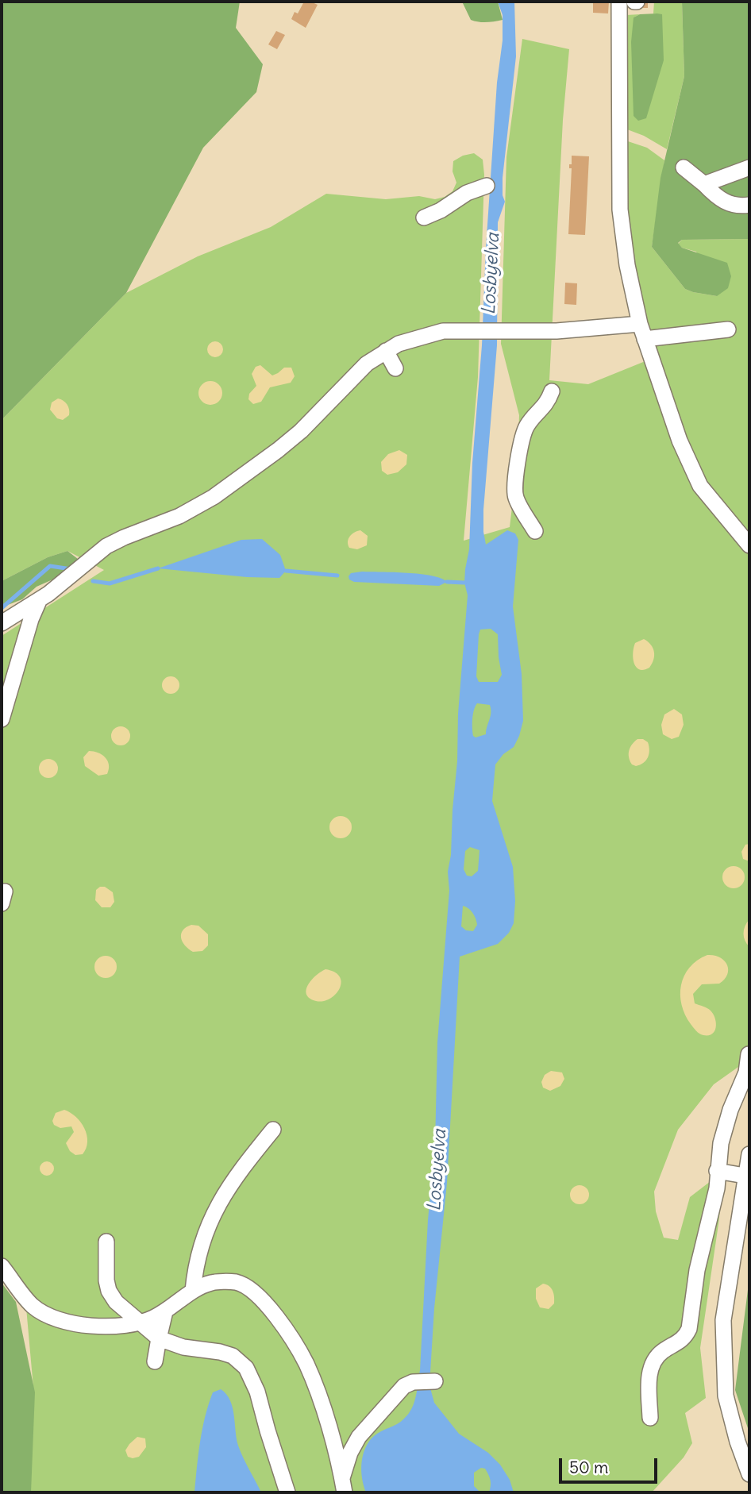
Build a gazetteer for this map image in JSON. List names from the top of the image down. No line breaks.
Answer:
{"water":["Losbyelva"],"scale_bar":"50 m"}
